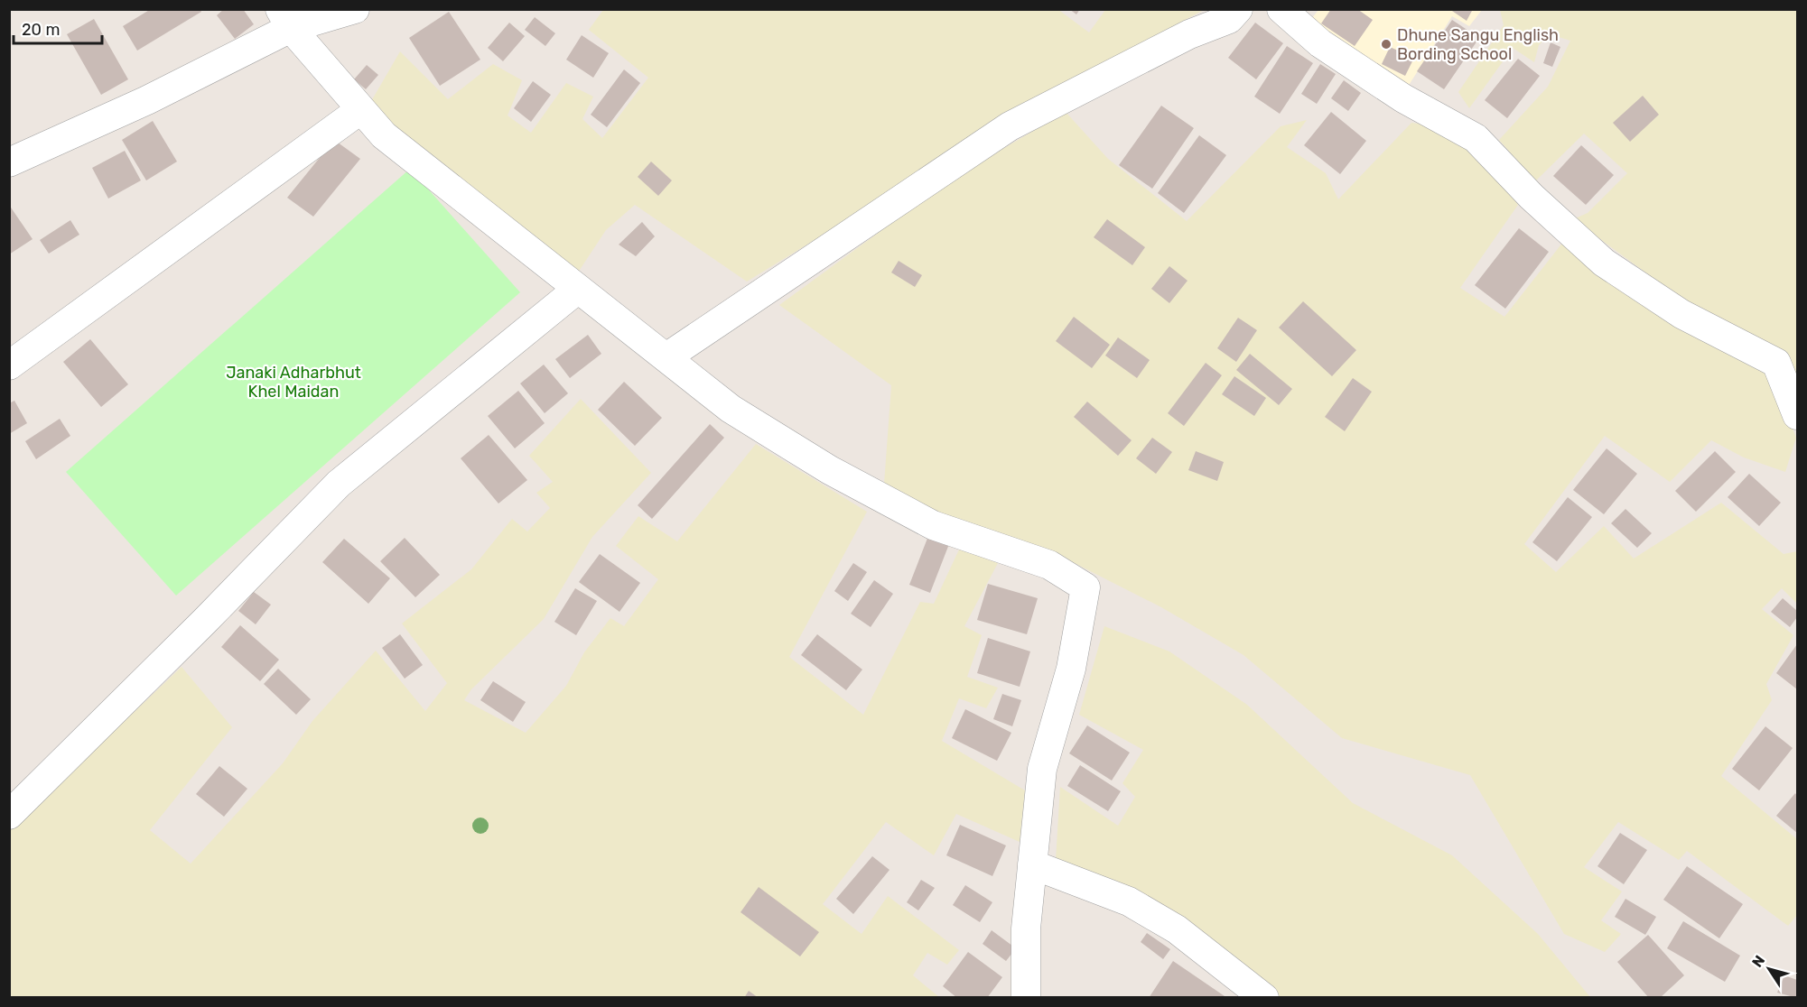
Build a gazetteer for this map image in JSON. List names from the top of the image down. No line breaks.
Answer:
{"parks":["Janaki Adharbhut Khel Maidan"],"places":["Dhune Sangu English Bording School"],"scale_bar":"20 m","north":"top left"}
